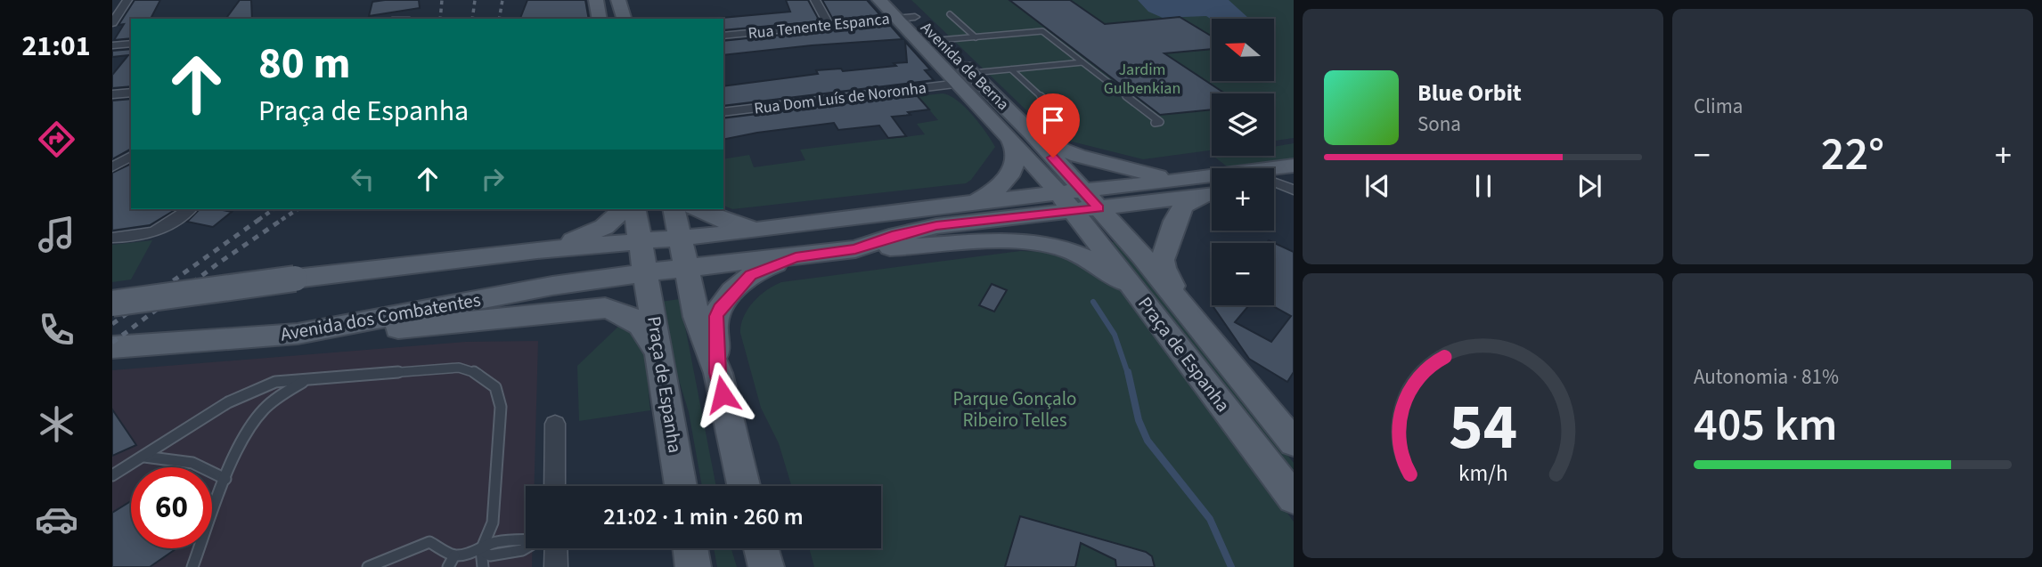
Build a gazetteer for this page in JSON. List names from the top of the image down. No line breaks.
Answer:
{"streets":{"main road":["Avenida de Berna","Avenida dos Combatentes","Praça de Espanha"],"street":["Rua Tenente Espanca","Rua Dom Luís de Noronha"]},"crossings":[["Rua Tenente Espanca","Avenida de Berna"],["Avenida de Berna","Rua Dom Luís de Noronha"],["Avenida de Berna","Praça de Espanha"],["Avenida dos Combatentes","Praça de Espanha"]],"parks":["Jardim Gulbenkian","Parque Gonçalo Ribeiro Telles"],"north":"left","page":{"tabs":"21:01","tile":["Clima",["Autonomia · 81%","405 km"]],"map_buttons":["+","−"],"turn":["80 m","Praça de Espanha"],"song":["Blue Orbit","Sona"],"heat":["−","22°","+"],"limit":"60","trip":"21:02 · 1 min · 260 m","gauge":["54","km/h"]}}
